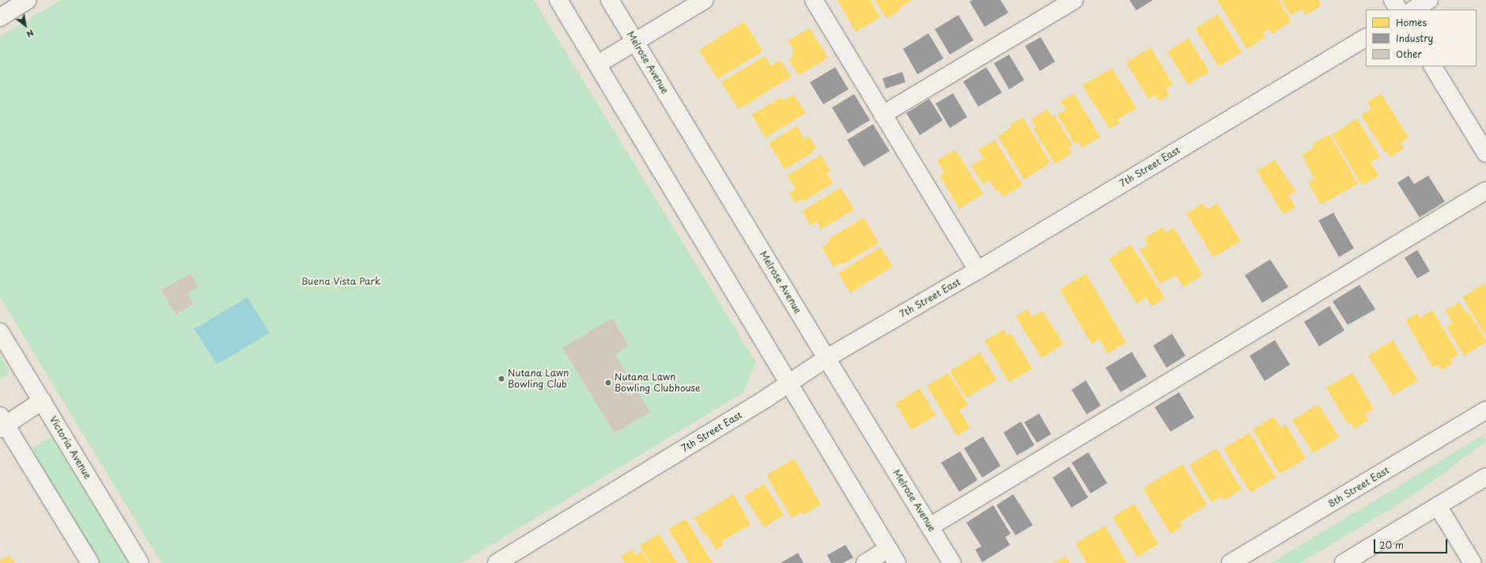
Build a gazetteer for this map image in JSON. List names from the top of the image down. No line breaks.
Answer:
{"streets":{"street":["Melrose Avenue","7th Street East","Victoria Avenue","8th Street East"]},"crossings":[["Melrose Avenue","7th Street East"]],"parks":["Buena Vista Park"],"places":["Nutana Lawn Bowling Club","Nutana Lawn Bowling Clubhouse"],"legend":["Homes","Industry","Other"],"scale_bar":"20 m","north":"bottom right"}
